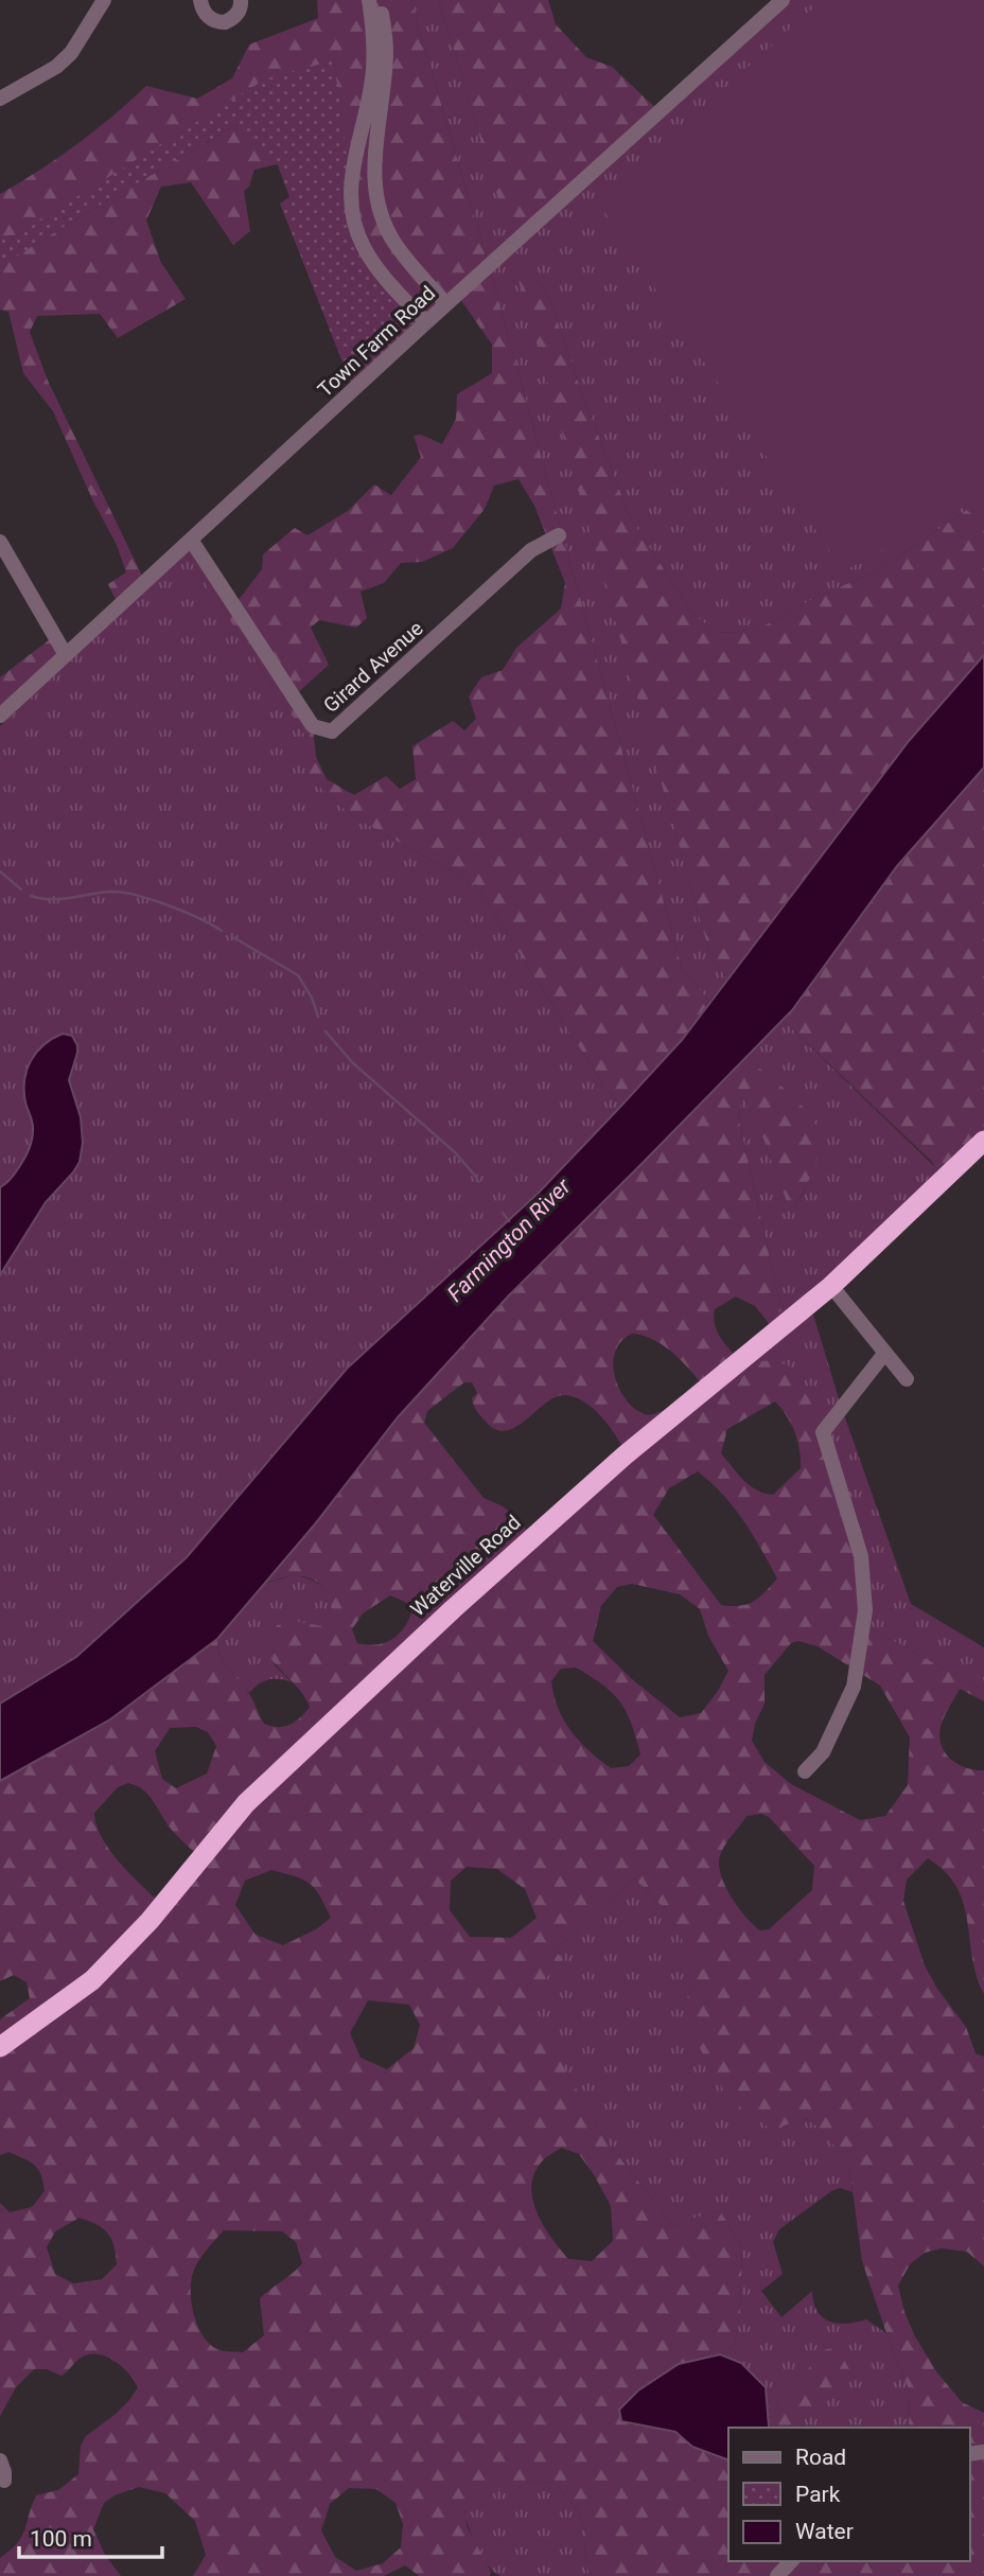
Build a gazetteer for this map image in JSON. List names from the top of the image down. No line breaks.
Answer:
{"streets":{"highway":["Waterville Road"],"street":["Town Farm Road","Girard Avenue"]},"crossings":[["Town Farm Road","Girard Avenue"]],"water":["Farmington River"],"legend":["Road","Park","Water"],"scale_bar":"100 m"}
